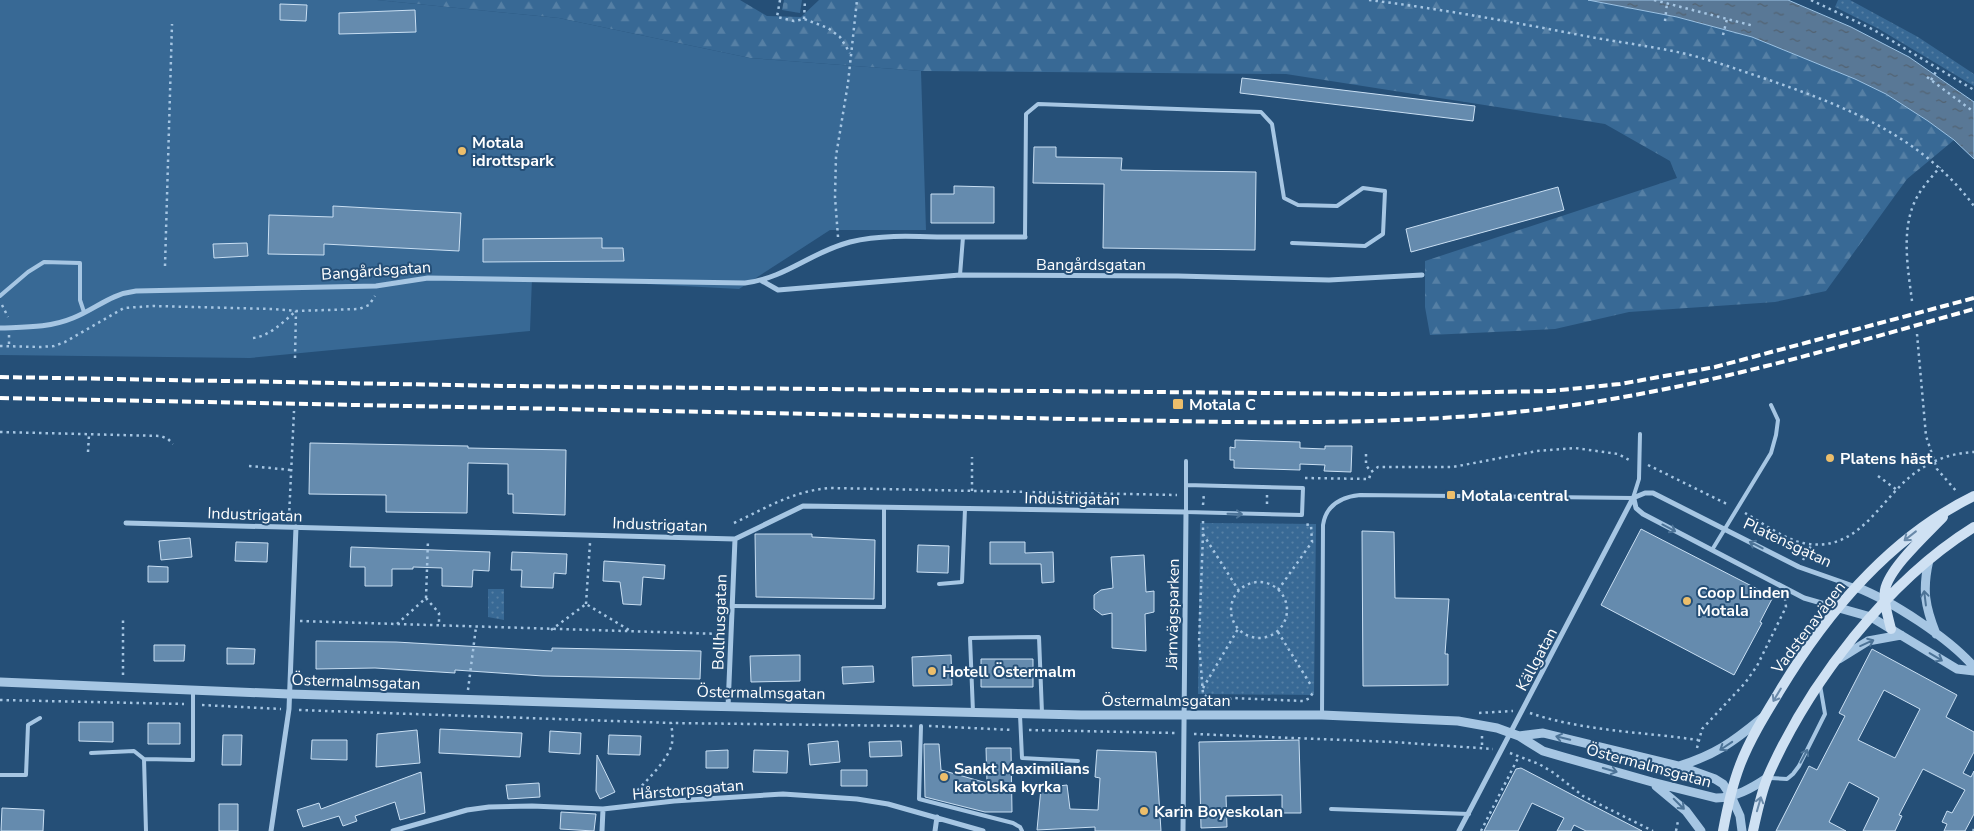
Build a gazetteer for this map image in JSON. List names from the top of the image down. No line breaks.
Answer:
{"streets":{"main road":["Vadstenavägen"],"street":["Bangårdsgatan","Industrigatan","Platensgatan","Järnvägsparken","Bollhusgatan","Källgatan","Östermalmsgatan","Hårstorpsgatan"]},"crossings":[["Industrigatan","Järnvägsparken"],["Industrigatan","Bollhusgatan"],["Platensgatan","Vadstenavägen"],["Platensgatan","Källgatan"],["Platensgatan","Östermalmsgatan"],["Järnvägsparken","Östermalmsgatan"],["Bollhusgatan","Östermalmsgatan"],["Vadstenavägen","Östermalmsgatan"],["Källgatan","Östermalmsgatan"]],"places":{"other":["Motala idrottspark","Platens häst","Coop Linden Motala","Hotell Östermalm","Sankt Maximilians katolska kyrka","Karin Boyeskolan"],"transit":["Motala C","Motala central"]}}
